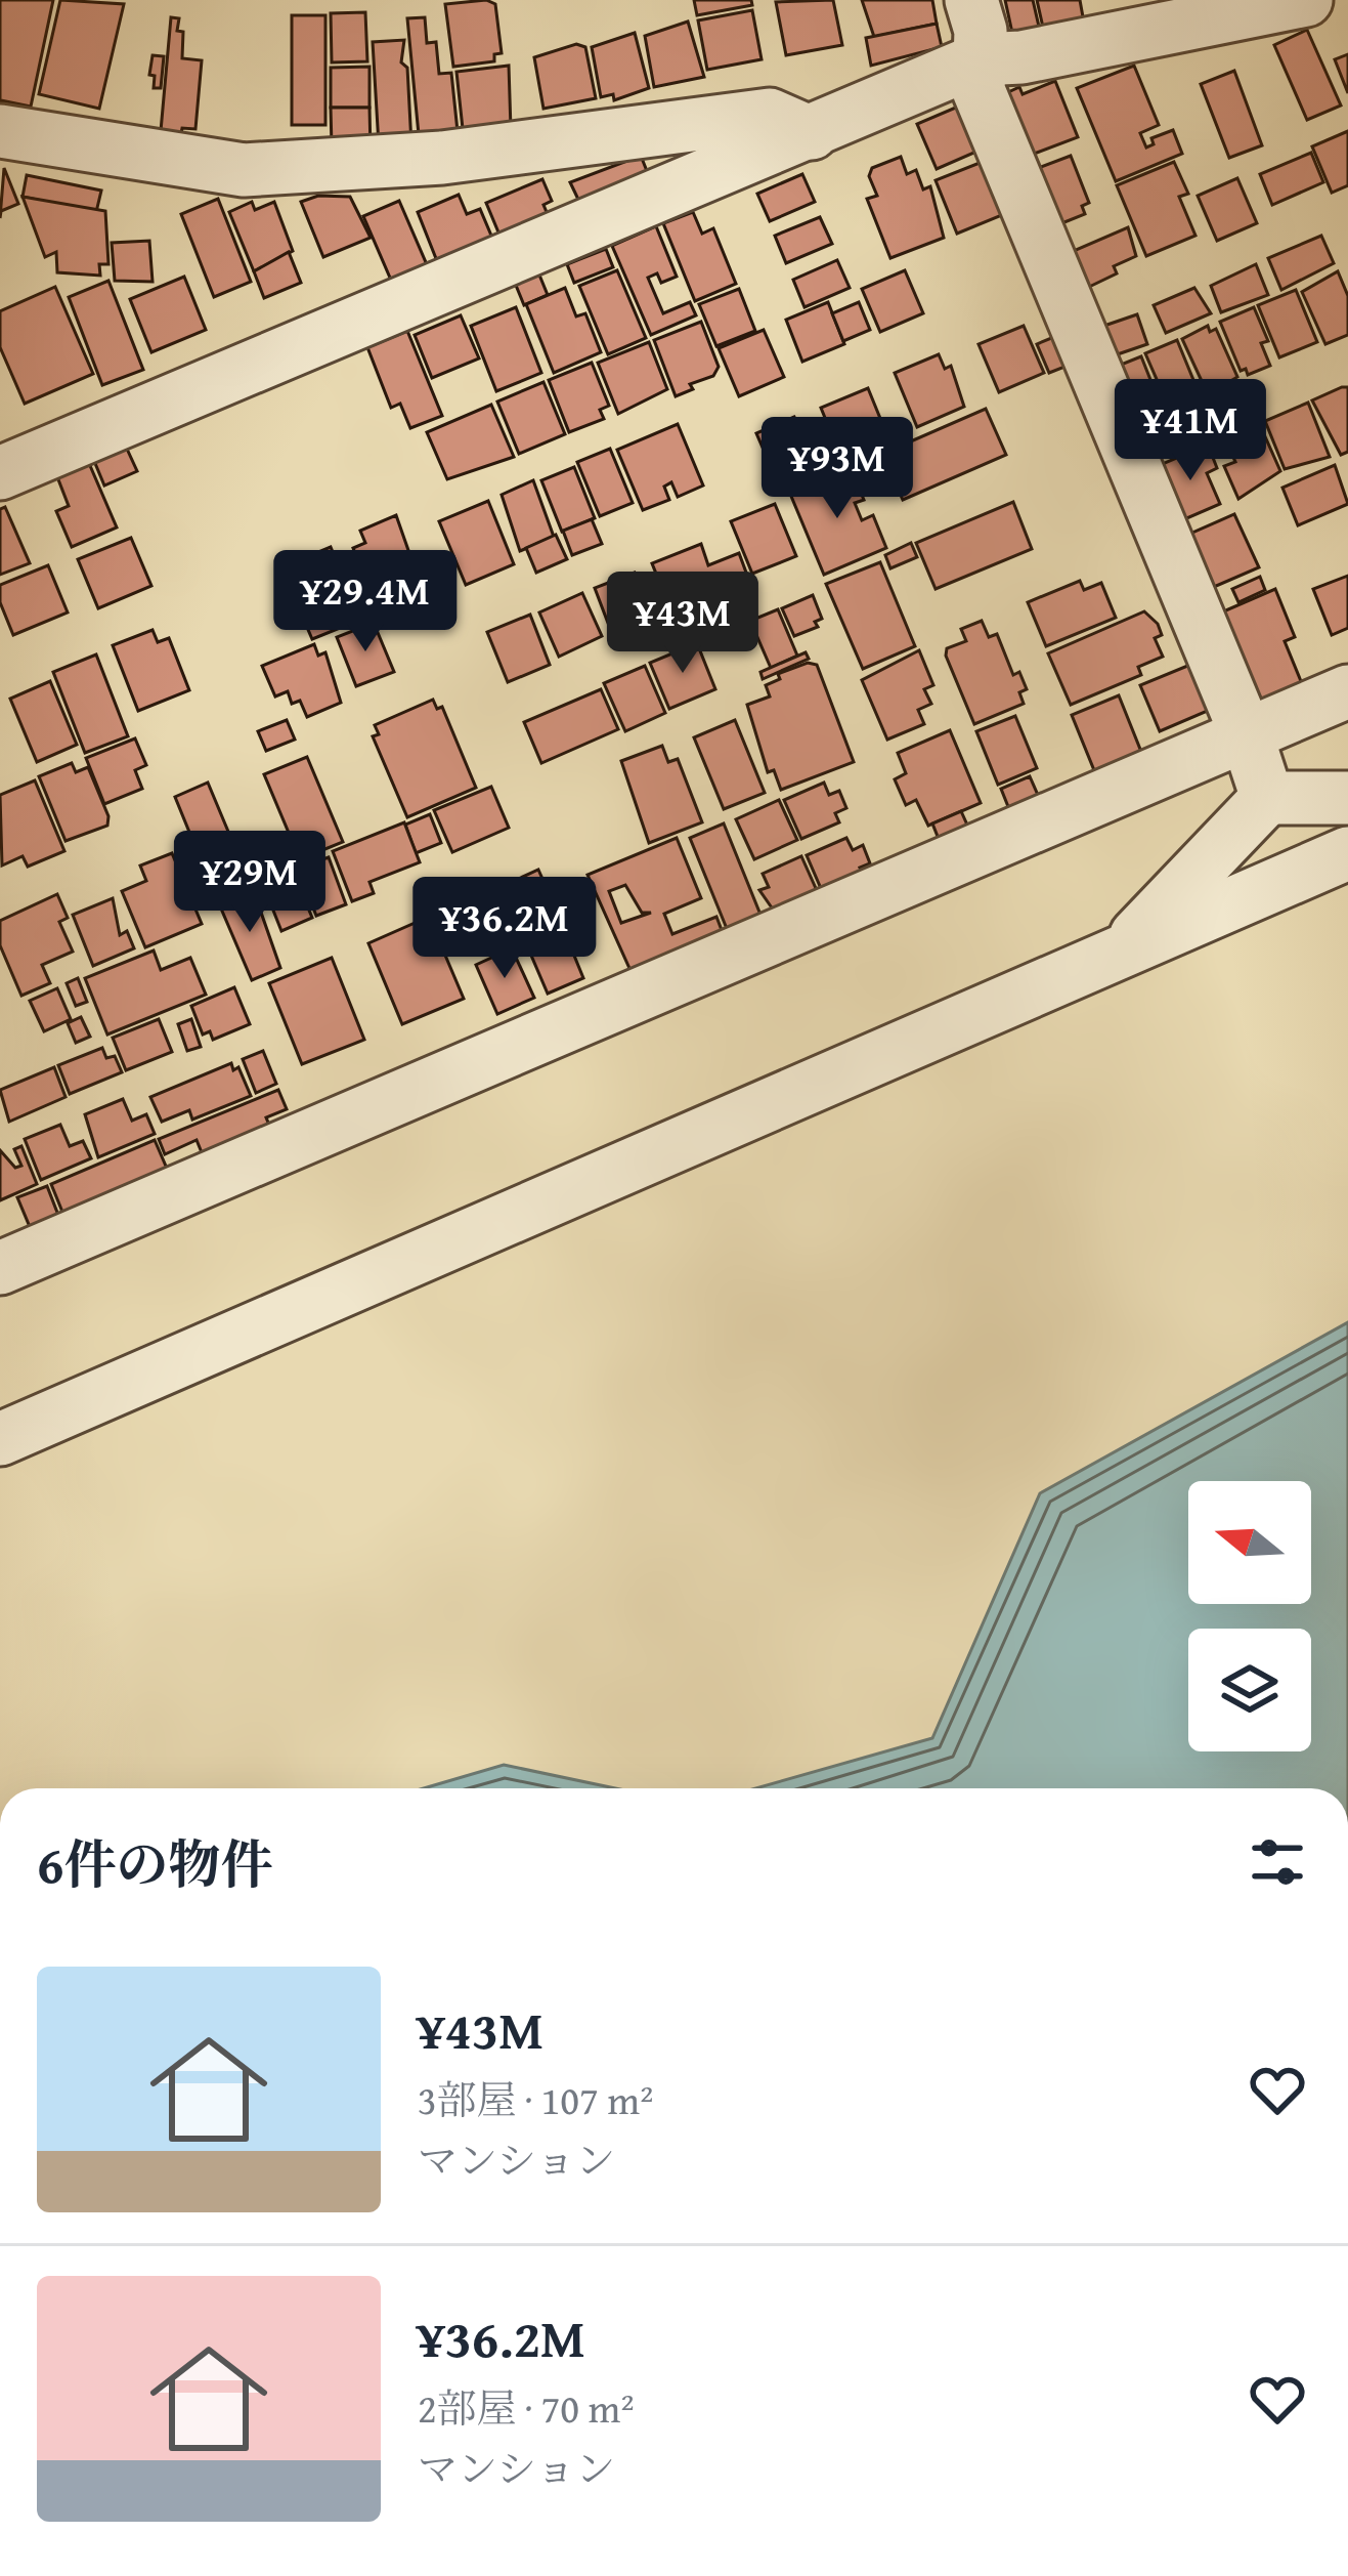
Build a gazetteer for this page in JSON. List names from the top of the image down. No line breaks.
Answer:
{"north":"left","page":{"price":["¥41M","¥93M","¥29.4M","¥43M","¥29M","¥36.2M"],"heading":"6件の物件","list":[{"name":"¥43M","note":"3部屋 · 107 m² · マンション"},{"name":"¥36.2M","note":"2部屋 · 70 m² · マンション"}]}}
